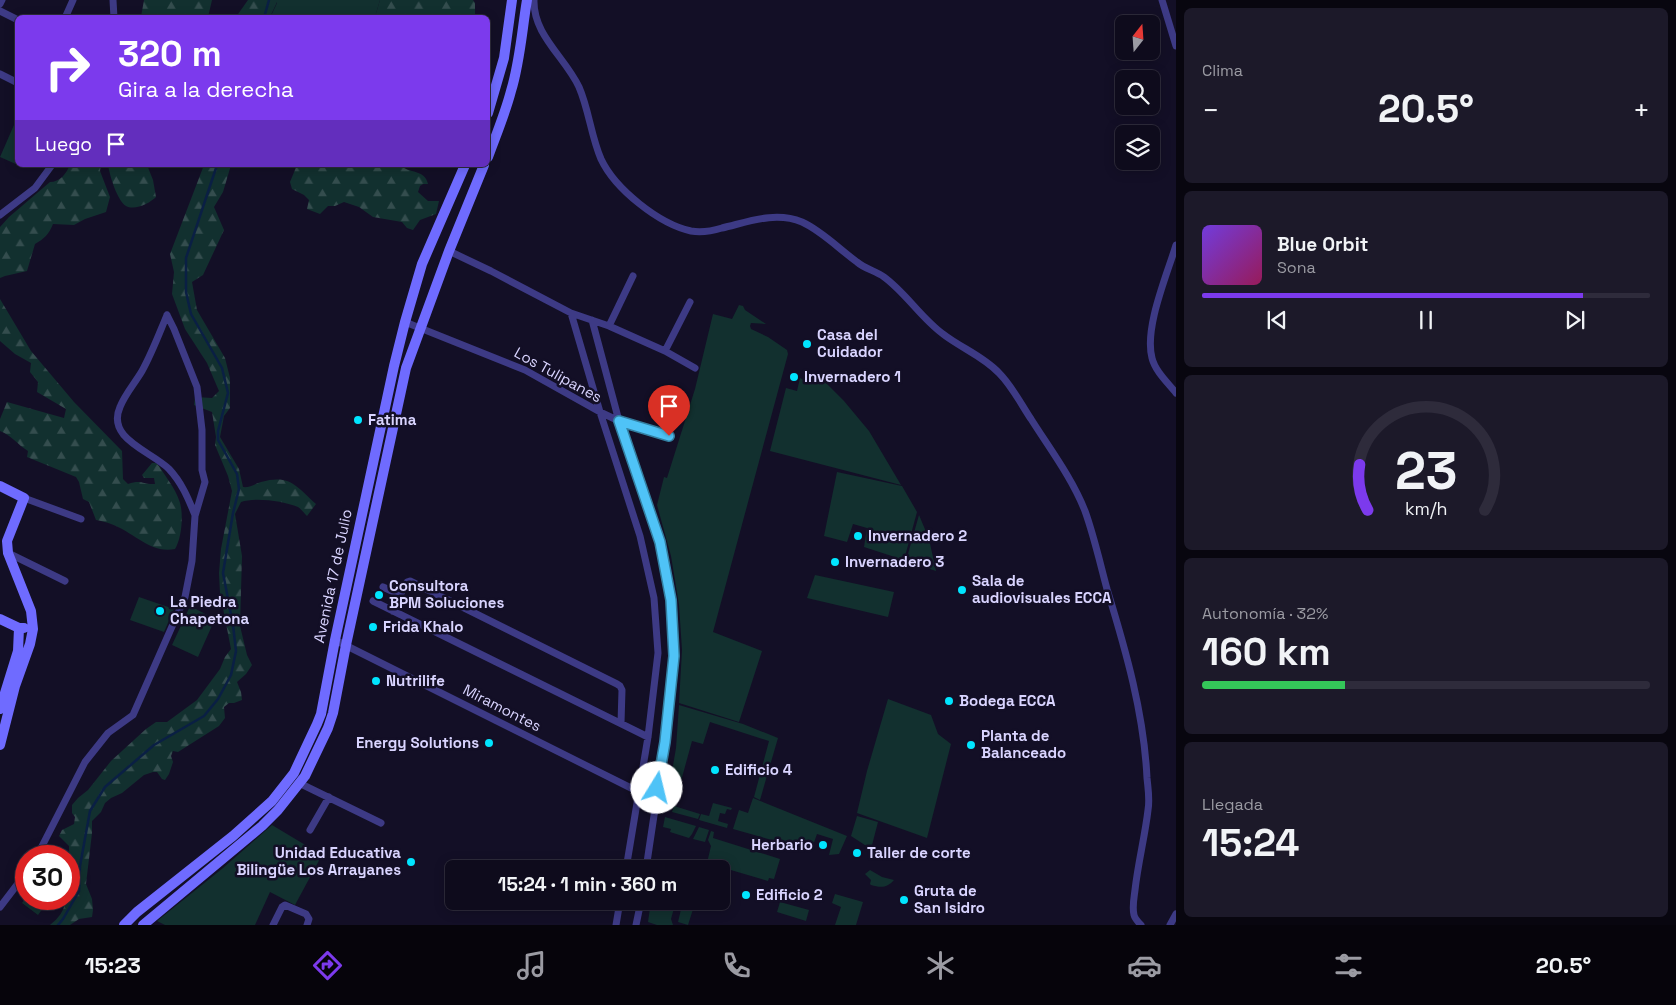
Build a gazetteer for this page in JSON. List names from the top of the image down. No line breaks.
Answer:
{"streets":{"main road":["Avenida 17 de Julio"],"street":["Los Tulipanes","Miramontes"]},"crossings":[["Los Tulipanes","Avenida 17 de Julio"],["Los Tulipanes","Miramontes"],["Avenida 17 de Julio","Miramontes"]],"places":["Casa del Cuidador","Invernadero 1","Fatima","Invernadero 2","Invernadero 3","Sala de audiovisuales ECCA","Consultora BPM Soluciones","La Piedra Chapetona","Frida Khalo","Nutrilife","Bodega ECCA","Energy Solutions","Planta de Balanceado","Edificio 4","Herbario","Taller de corte","Unidad Educativa Bilingüe Los Arrayanes","Edificio 2","Gruta de San Isidro"],"north":"top","page":{"tile":["Clima",["Autonomía · 32%","160 km"],["Llegada","15:24"]],"turn":["320 m","Gira a la derecha"],"heat":["−","20.5°","+"],"then":"Luego","song":["Blue Orbit","Sona"],"limit":"30","trip":"15:24 · 1 min · 360 m","tabs":["15:23","20.5°"],"gauge":["23","km/h"]}}
